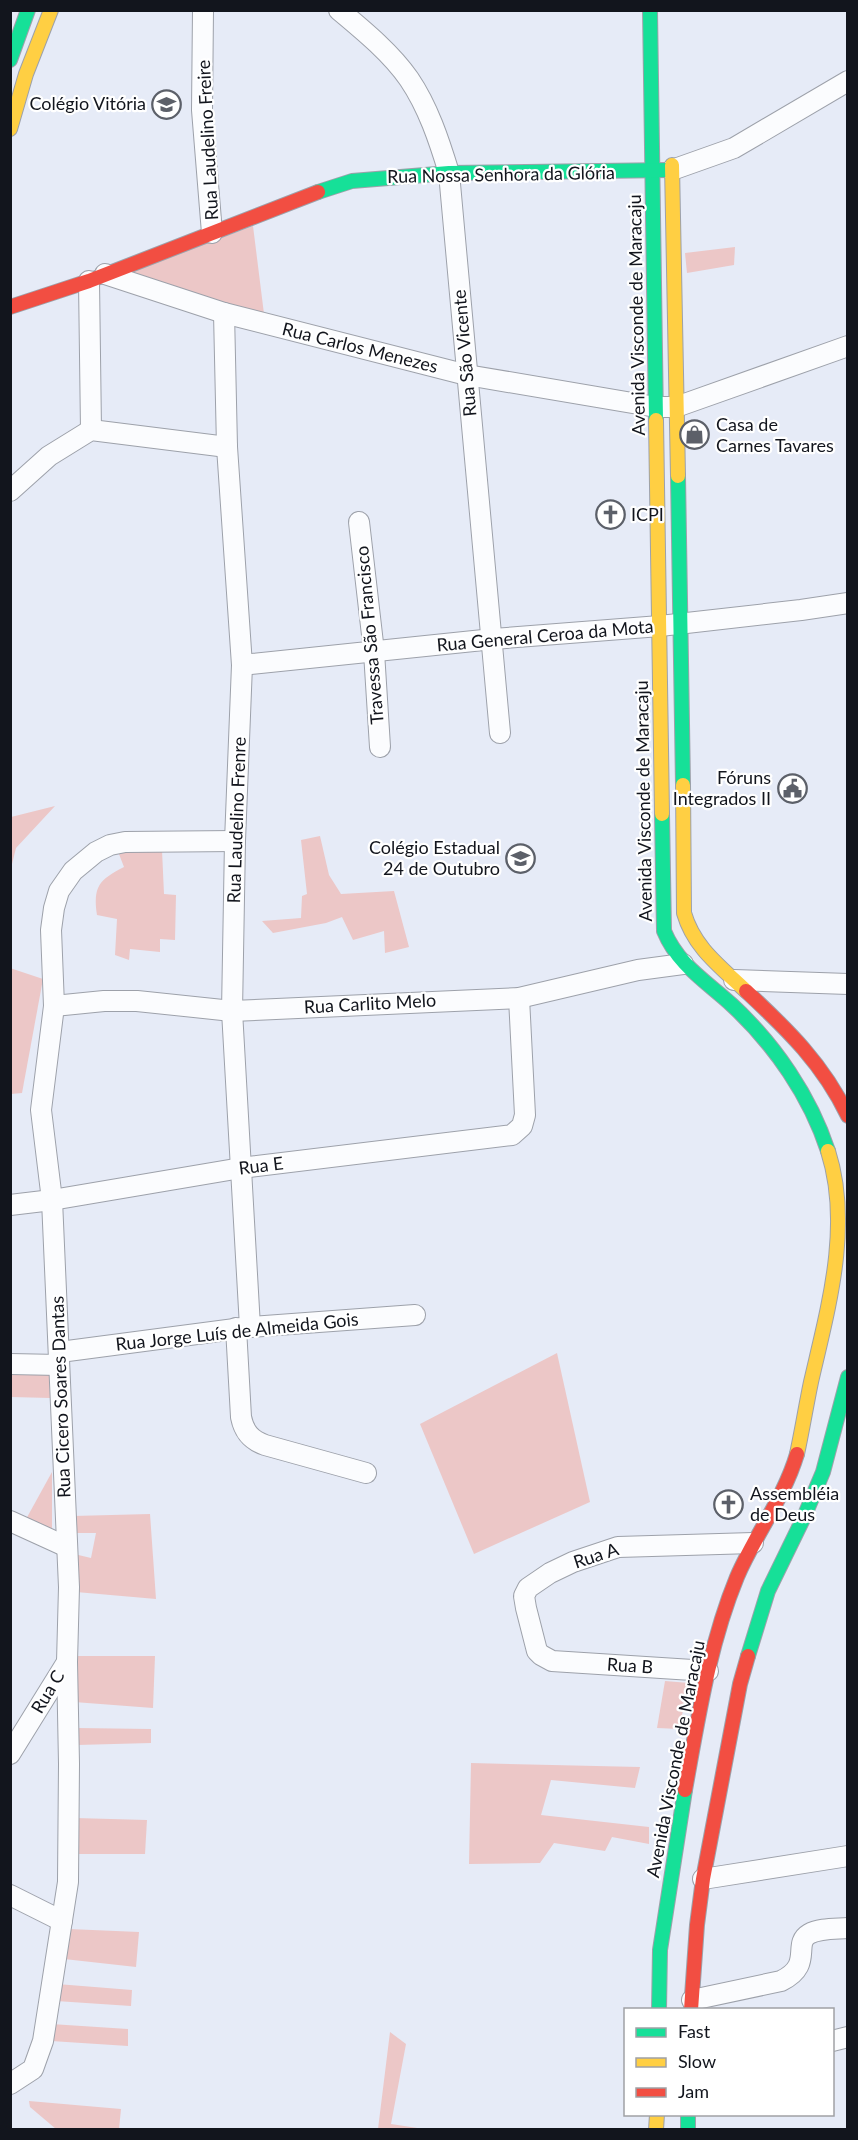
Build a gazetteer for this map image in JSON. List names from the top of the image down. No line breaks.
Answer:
{"streets":{"main road":["Rua Nossa Senhora da Glória","Avenida Visconde de Maracaju"],"street":["Rua Laudelino Freire","Rua Carlos Menezes","Rua São Vicente","Travessa São Francisco","Rua General Ceroa da Mota","Rua Laudelino Frenre","Rua Carlito Melo","Rua E","Rua Jorge Luís de Almeida Gois","Rua Cicero Soares Dantas","Rua A","Rua B","Rua C"]},"crossings":[["Rua Laudelino Freire","Rua Nossa Senhora da Glória"],["Rua Nossa Senhora da Glória","Avenida Visconde de Maracaju"],["Rua Nossa Senhora da Glória","Rua Carlos Menezes"],["Rua Nossa Senhora da Glória","Rua São Vicente"],["Avenida Visconde de Maracaju","Rua Carlos Menezes"],["Avenida Visconde de Maracaju","Rua General Ceroa da Mota"],["Avenida Visconde de Maracaju","Rua Carlito Melo"],["Avenida Visconde de Maracaju","Rua A"],["Avenida Visconde de Maracaju","Rua B"],["Rua Carlos Menezes","Rua São Vicente"],["Rua Carlos Menezes","Rua Laudelino Frenre"],["Rua São Vicente","Rua General Ceroa da Mota"],["Travessa São Francisco","Rua General Ceroa da Mota"],["Rua General Ceroa da Mota","Rua Laudelino Frenre"],["Rua Laudelino Frenre","Rua Carlito Melo"],["Rua Laudelino Frenre","Rua E"],["Rua Laudelino Frenre","Rua Jorge Luís de Almeida Gois"],["Rua Laudelino Frenre","Rua Cicero Soares Dantas"],["Rua Carlito Melo","Rua E"],["Rua Carlito Melo","Rua Cicero Soares Dantas"],["Rua E","Rua Cicero Soares Dantas"],["Rua Jorge Luís de Almeida Gois","Rua Cicero Soares Dantas"],["Rua Cicero Soares Dantas","Rua C"],["Rua A","Rua B"]],"places":{"school or university":["Colégio Vitória","Colégio Estadual 24 de Outubro"],"shop":["Casa de Carnes Tavares"],"church":["ICPI","Assembléia de Deus"],"public building":["Fóruns Integrados II"]},"legend":["Fast","Slow","Jam"]}
